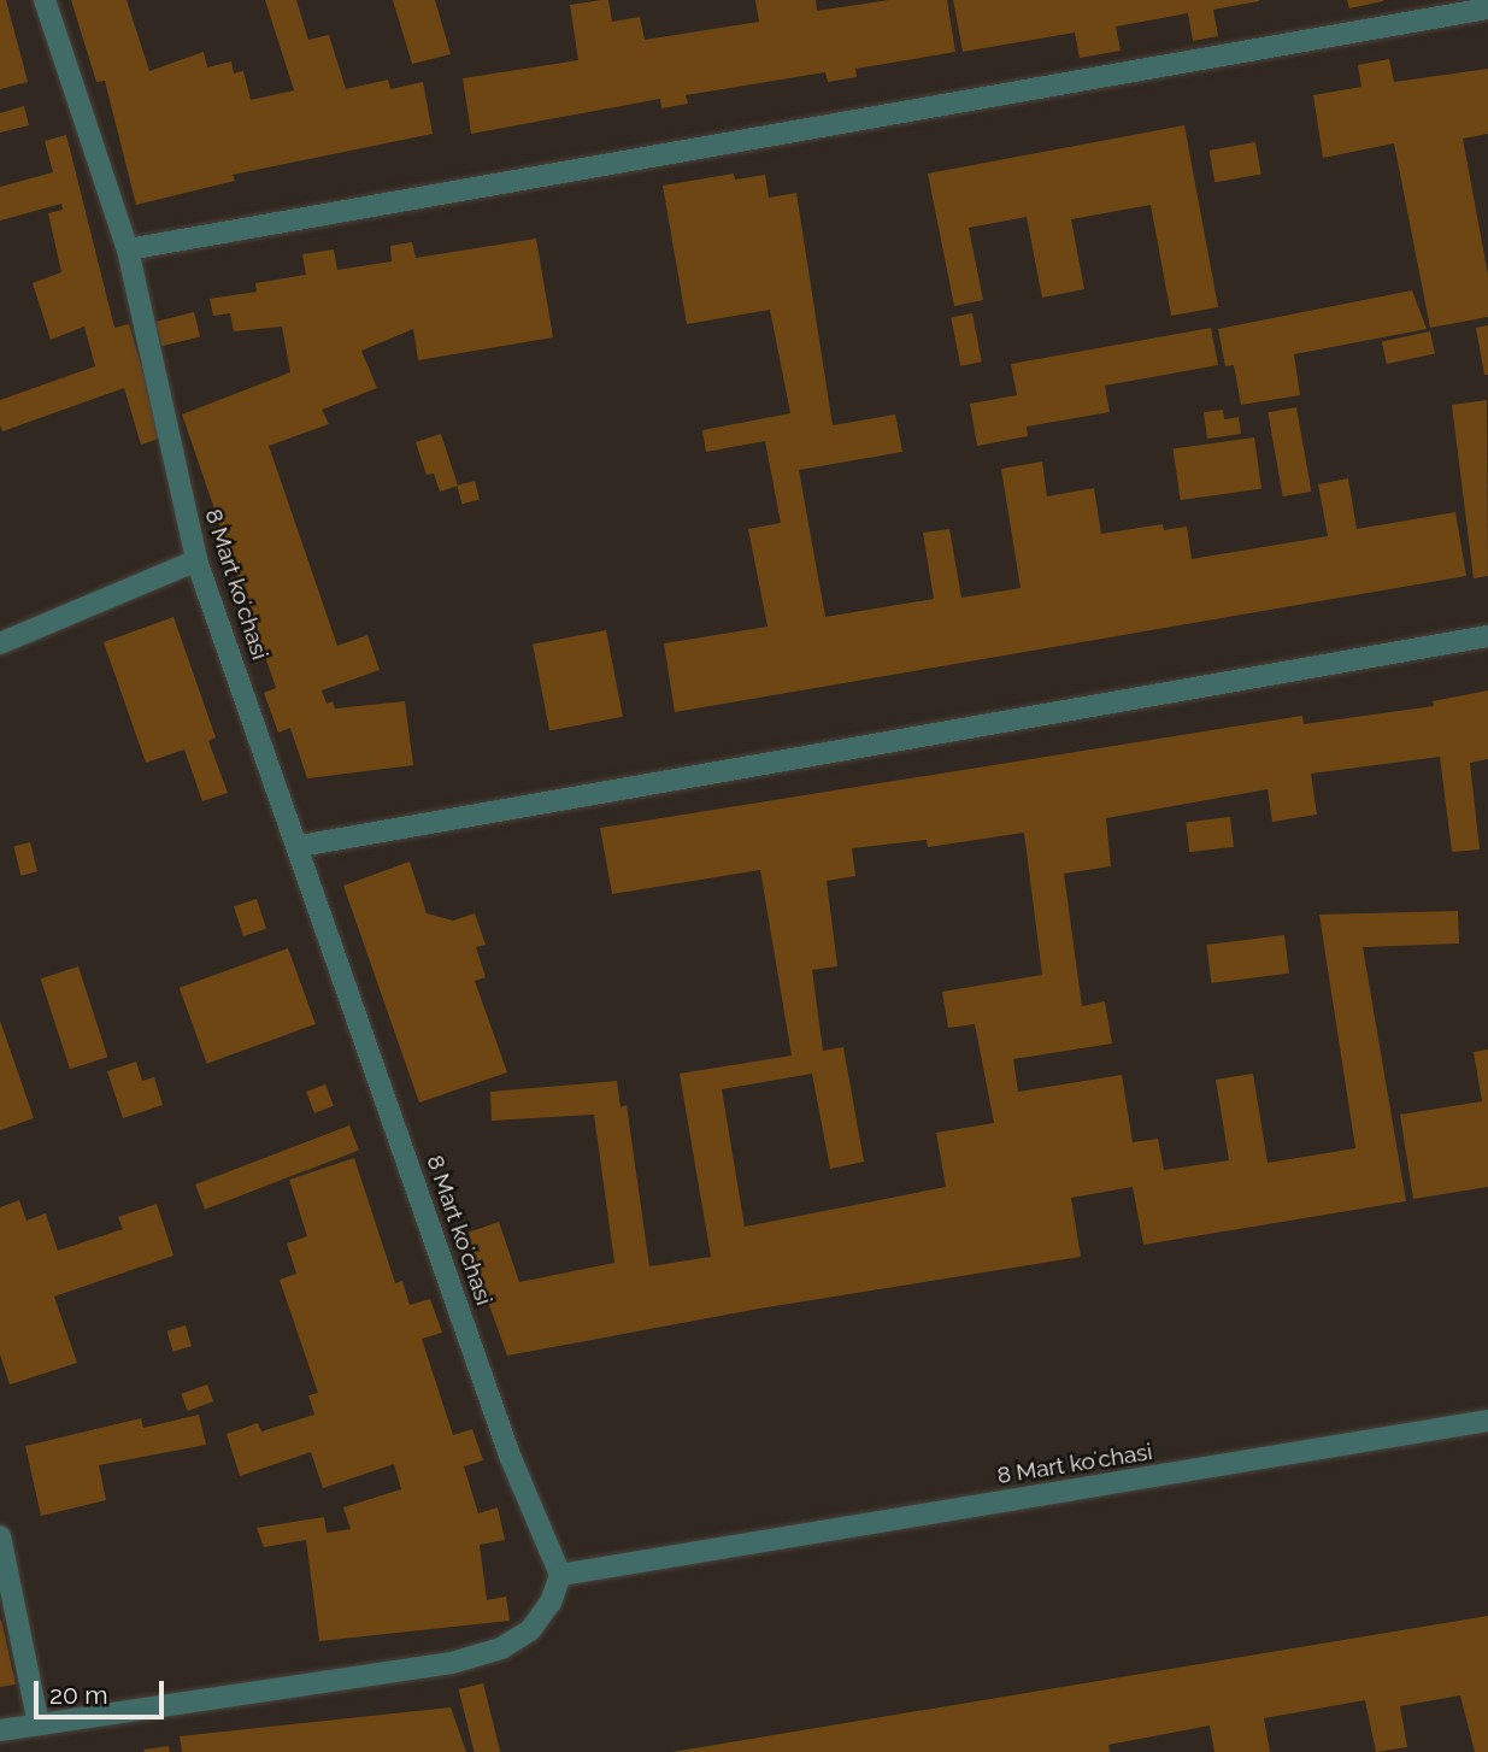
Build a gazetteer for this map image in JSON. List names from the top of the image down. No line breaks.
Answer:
{"streets":{"street":["8 Mart koʻchasi"]},"scale_bar":"20 m"}
